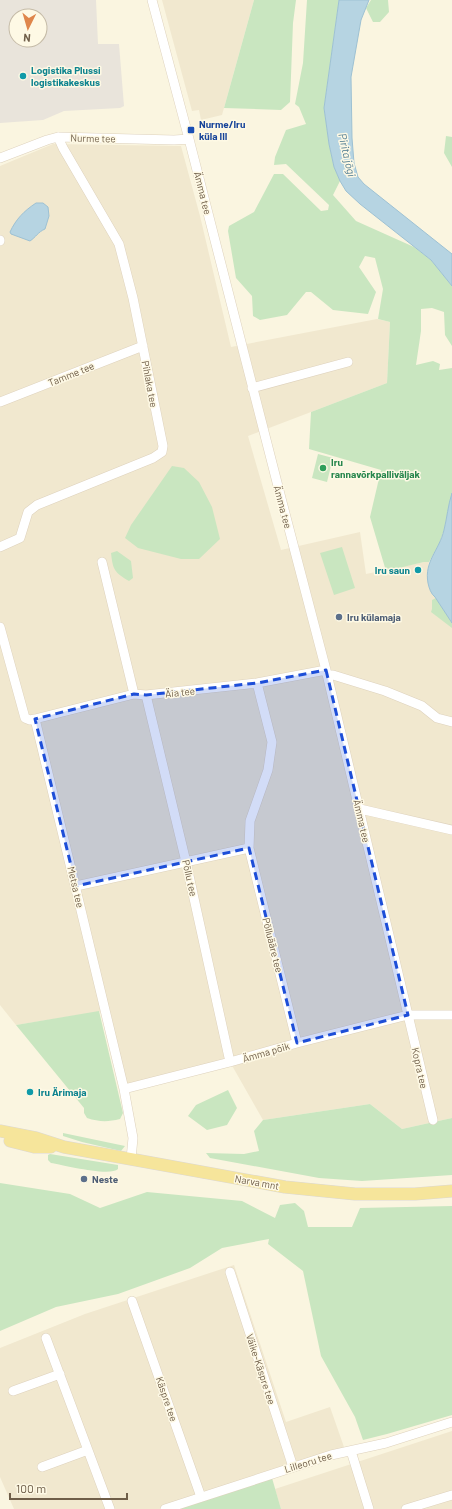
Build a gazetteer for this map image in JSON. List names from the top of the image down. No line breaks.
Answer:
{"streets":{"main road":["Narva mnt"],"street":["Nurme tee","Ämma tee","Tamme tee","Pihlaka tee","Äia tee","Põllu tee","Metsa tee","Põlluääre tee","Ämma põik","Kopra tee","Väike-Käspre tee","Käspre tee","Lilleoru tee"]},"crossings":[["Nurme tee","Ämma tee"],["Nurme tee","Pihlaka tee"],["Ämma tee","Äia tee"],["Ämma tee","Ämma põik"],["Ämma tee","Kopra tee"],["Tamme tee","Pihlaka tee"],["Äia tee","Põllu tee"],["Äia tee","Metsa tee"],["Äia tee","Põlluääre tee"],["Põllu tee","Ämma põik"],["Metsa tee","Ämma põik"],["Metsa tee","Narva mnt"],["Põlluääre tee","Ämma põik"],["Ämma põik","Kopra tee"],["Väike-Käspre tee","Lilleoru tee"],["Käspre tee","Lilleoru tee"]],"water":["Pirita jõgi"],"places":{"other":["Logistika Plussi logistikakeskus","Iru rannavõrkpalliväljak","Iru saun","Iru külamaja","Iru Ärimaja","Neste"],"transit":["Nurme/Iru küla III"]},"scale_bar":"100 m","north":"bottom"}
